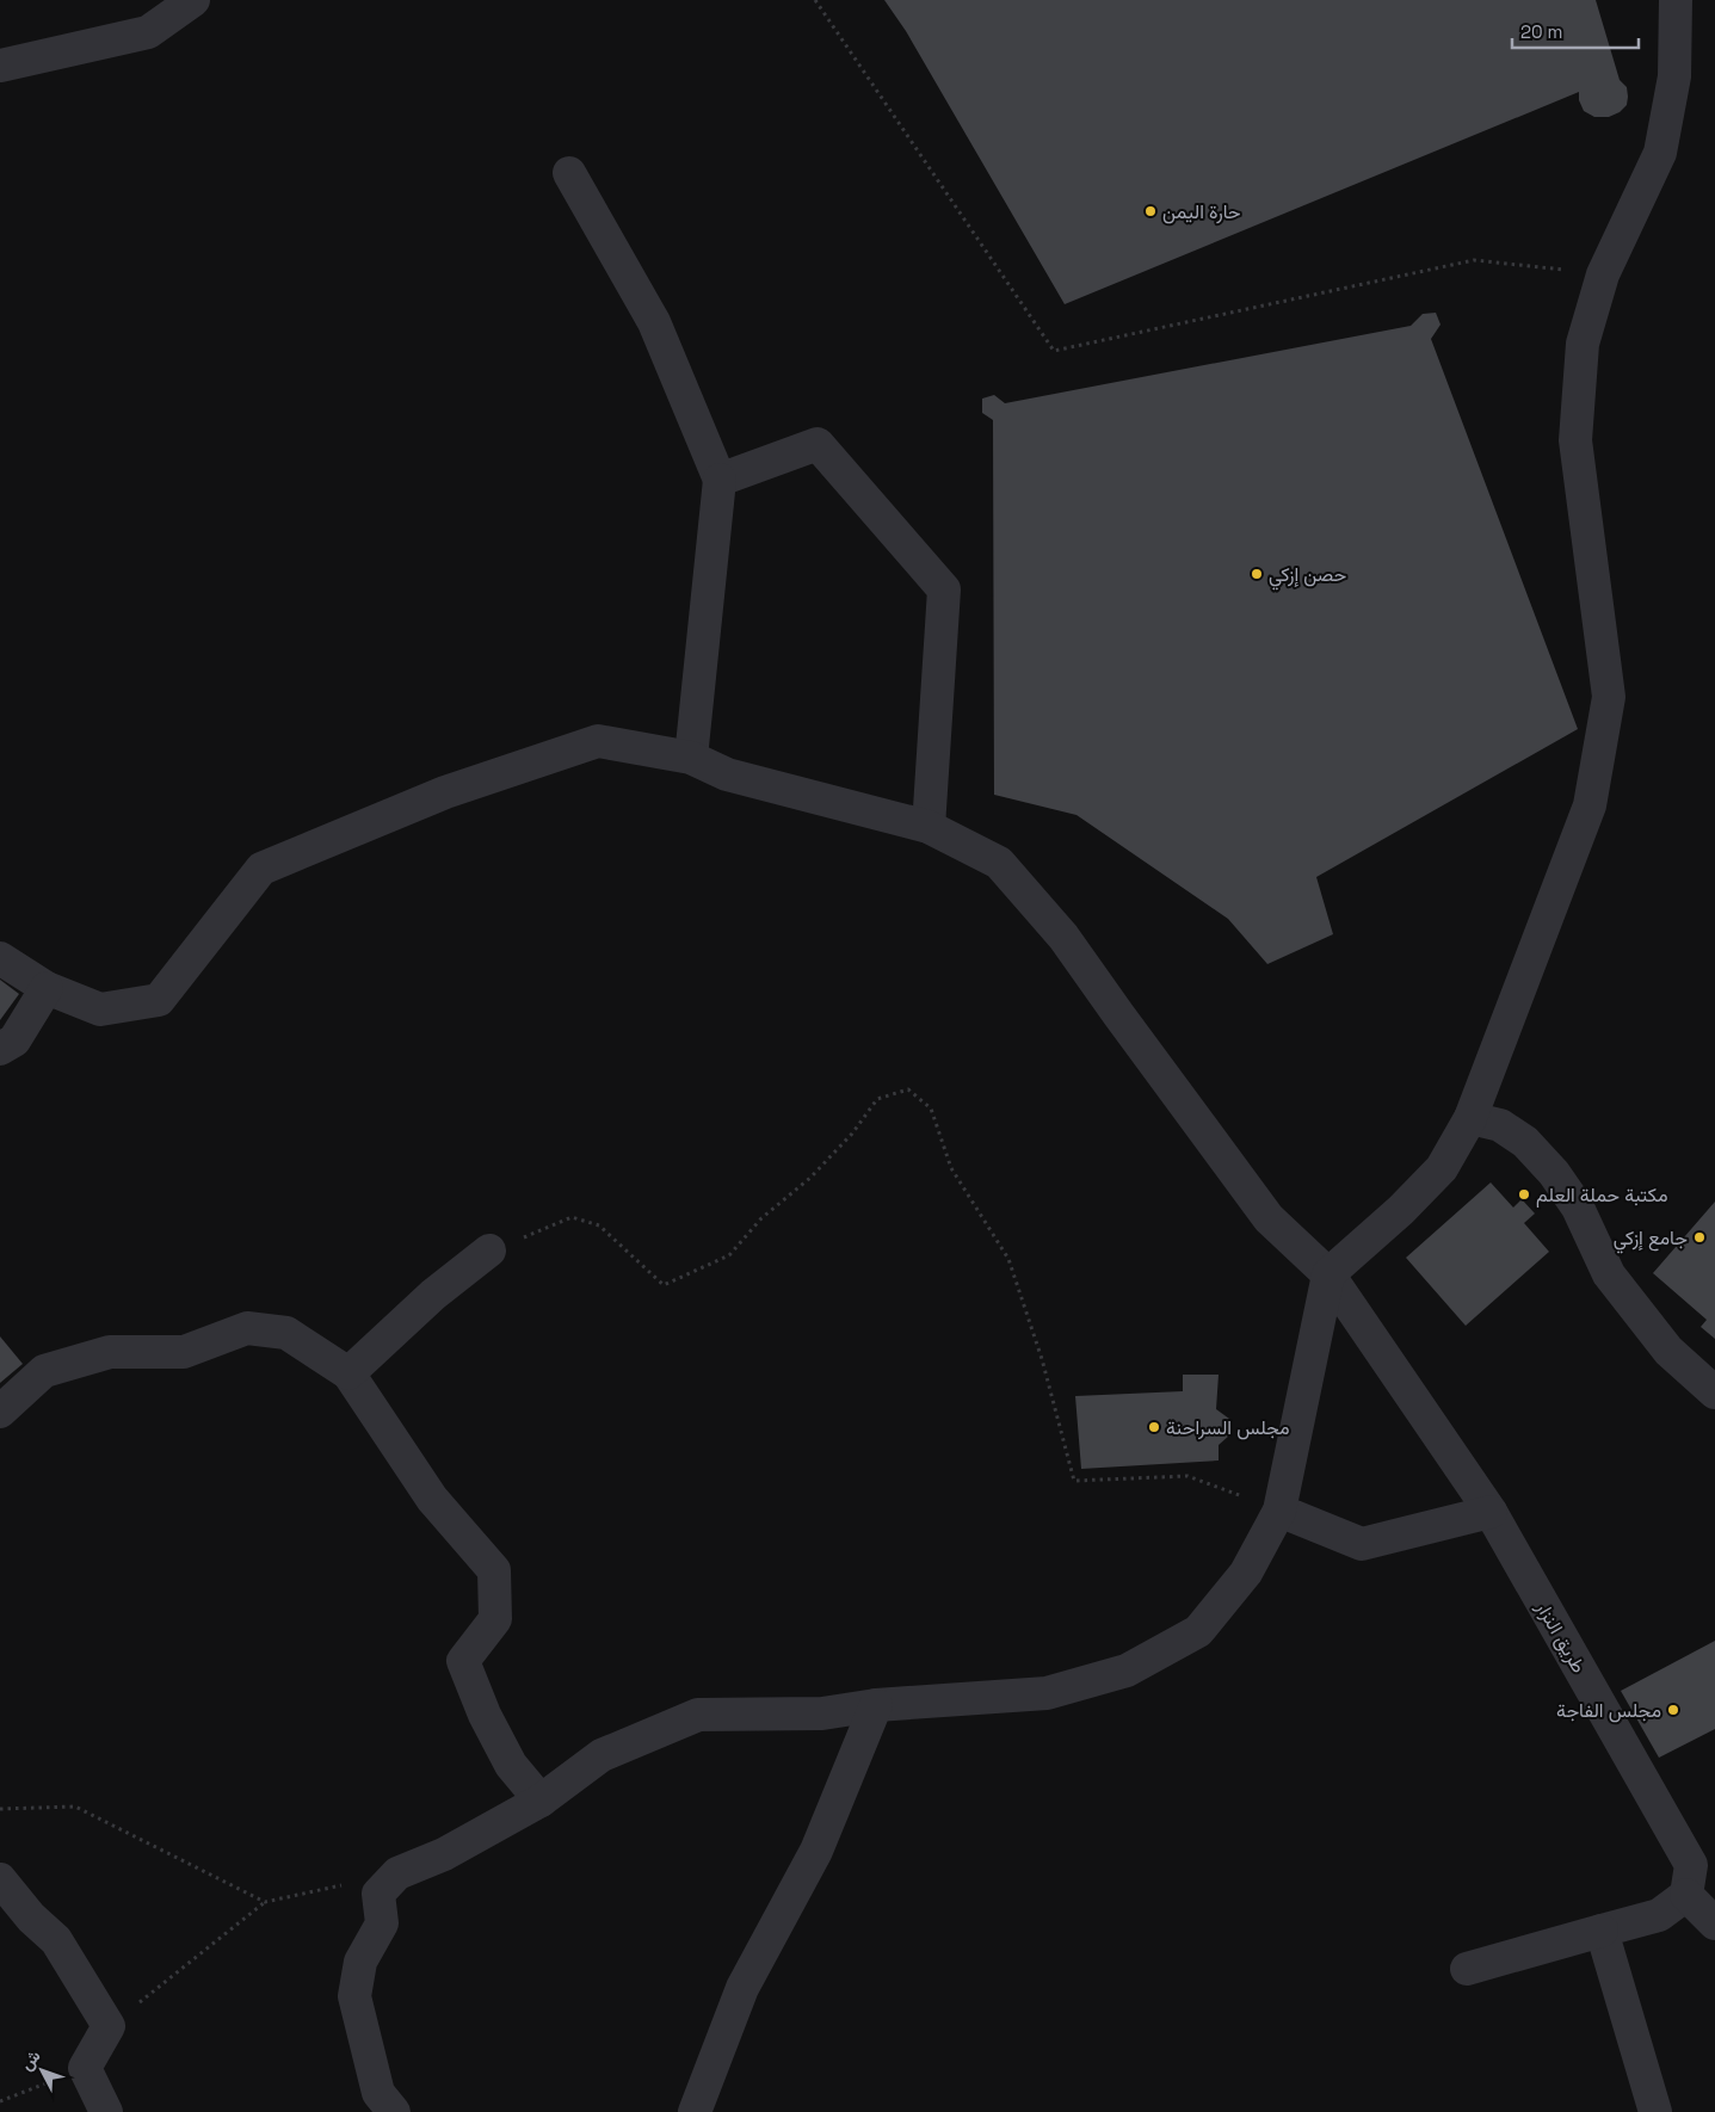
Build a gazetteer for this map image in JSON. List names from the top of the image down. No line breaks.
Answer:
{"streets":{"street":["طريق النزار"]},"places":["حارة اليمن","حصن إزكي","مكتبة حملة العلم","جامع إزكي","مجلس السراحنة","مجلس الفاجة"],"scale_bar":"20 m","north":"top left"}
